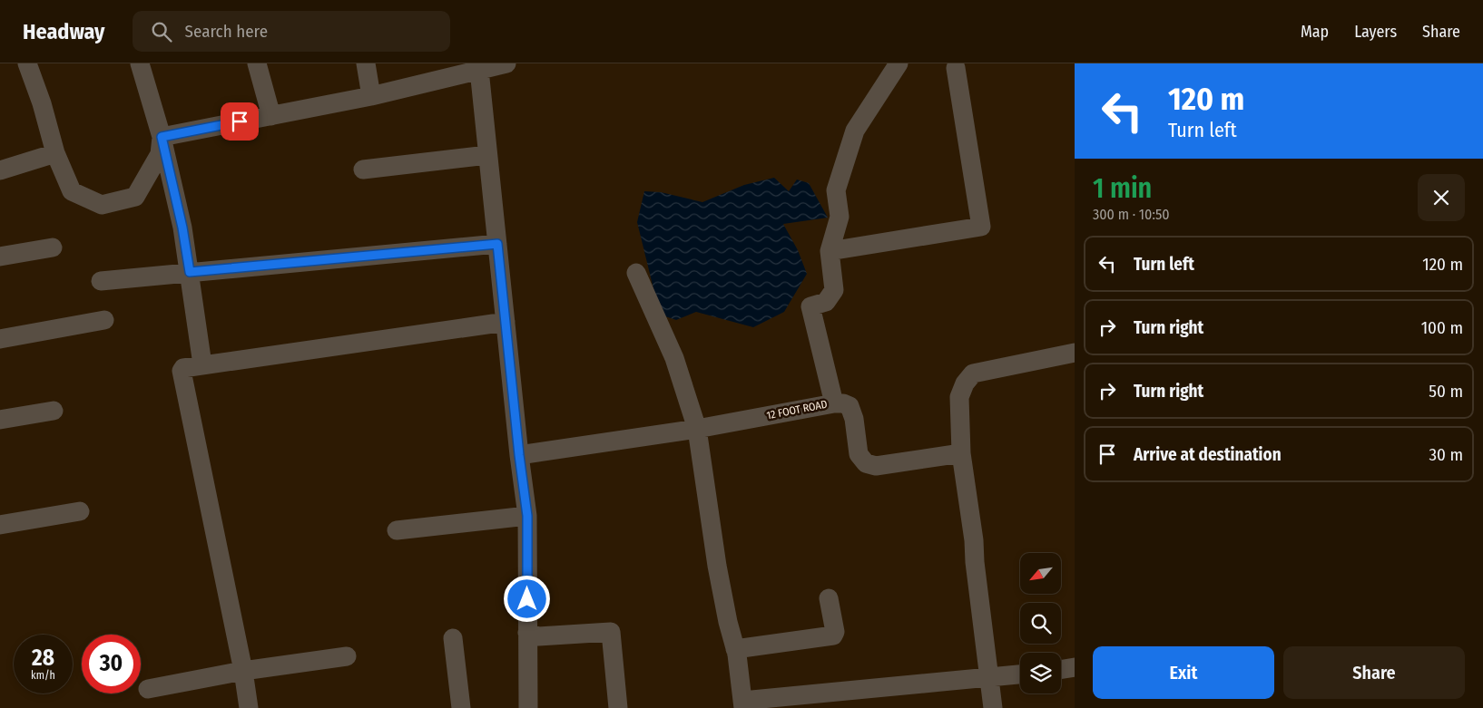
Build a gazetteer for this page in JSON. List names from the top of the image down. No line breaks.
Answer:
{"streets":{"street":["12 FOOT ROAD"]},"north":"bottom left","page":{"header":"Headway","search":"Search here","nav":["Map","Layers","Share"],"turn":["120 m","Turn left"],"heading":["1 min","300 m · 10:50"],"list":[{"name":"Turn left","value":"120 m"},{"name":"Turn right","value":"100 m"},{"name":"Turn right","value":"50 m"},{"name":"Arrive at destination","value":"30 m"}],"speed":"28 km/h","limit":"30","buttons":["Exit","Share"]}}
